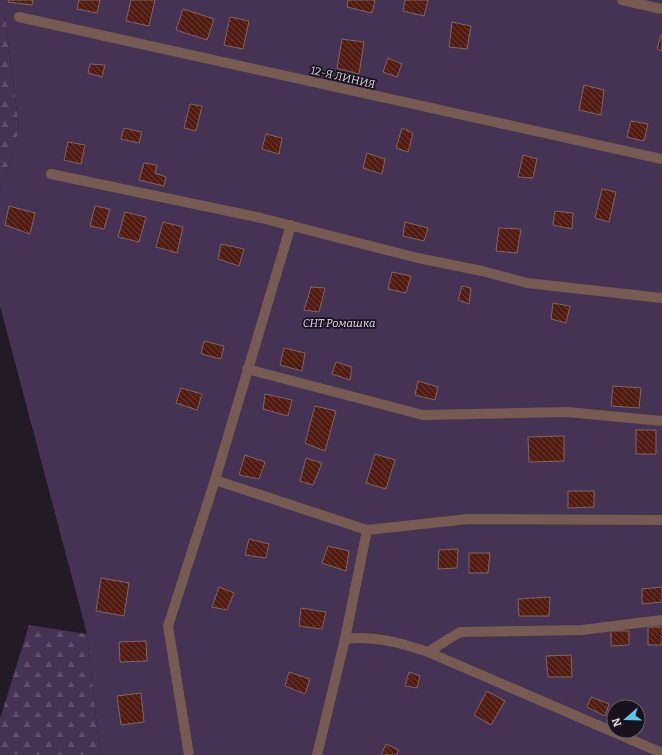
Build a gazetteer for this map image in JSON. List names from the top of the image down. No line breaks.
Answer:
{"streets":{"street":["12-Я ЛИНИЯ"]},"parks":["СНТ Ромашка"],"north":"left"}
